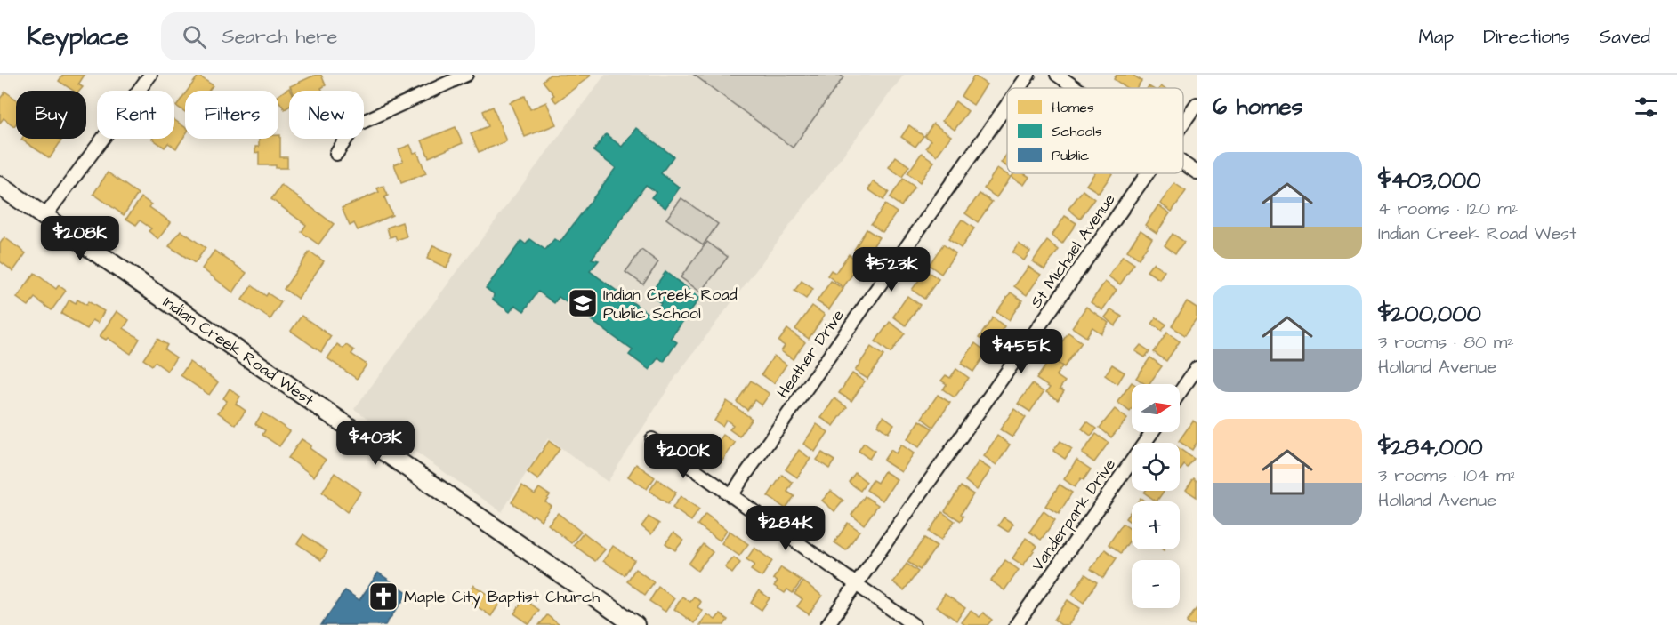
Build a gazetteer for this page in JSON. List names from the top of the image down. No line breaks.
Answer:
{"streets":{"street":["St Michael Avenue","Indian Creek Road West","Heather Drive","Vanderpark Drive"]},"places":{"school or university":["Indian Creek Road Public School"],"church":["Maple City Baptist Church"]},"legend":["Homes","Schools","Public"],"north":"right","page":{"header":"Keyplace","search":"Search here","nav":["Map","Directions","Saved"],"heading":"6 homes","chip":["Buy","Rent","Filters","New"],"list":[{"name":"$403,000","note":"4 rooms · 120 m² · Indian Creek Road West"},{"name":"$200,000","note":"3 rooms · 80 m² · Holland Avenue"},{"name":"$284,000","note":"3 rooms · 104 m² · Holland Avenue"}],"price":["$208K","$523K","$455K","$403K","$200K","$284K"],"map_buttons":["+","−"]}}
